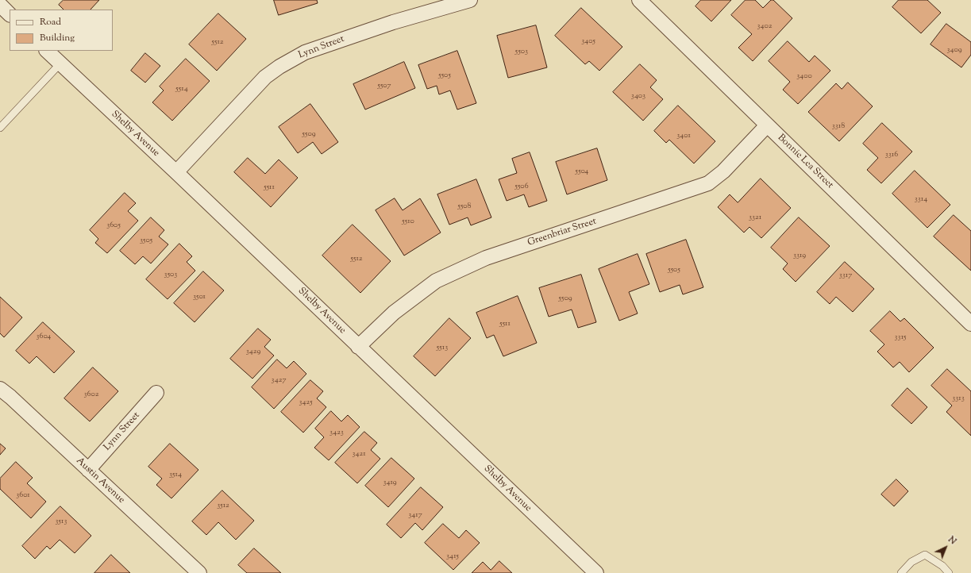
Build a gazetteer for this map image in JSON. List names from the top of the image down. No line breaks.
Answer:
{"streets":{"street":["Lynn Street","Shelby Avenue","Bonnie Lea Street","Greenbriar Street","Austin Avenue"]},"crossings":[["Lynn Street","Shelby Avenue"],["Lynn Street","Austin Avenue"],["Shelby Avenue","Greenbriar Street"],["Bonnie Lea Street","Greenbriar Street"]],"house_numbers":["3402","3405","5512","3409","5503","5505","3400","5507","5514","3403","3318","5509","3401","3316","5504","5506","5511","3314","5508","3321","5510","3605","3505","3319","5512","5505","3503","3317","3501","5509","5511","3604","3315","5513","3429","3427","3602","3313","3425","3423","3421","3514","3419","3601","3512","3417","3513","3415"],"legend":["Road","Building"],"north":"top right"}
